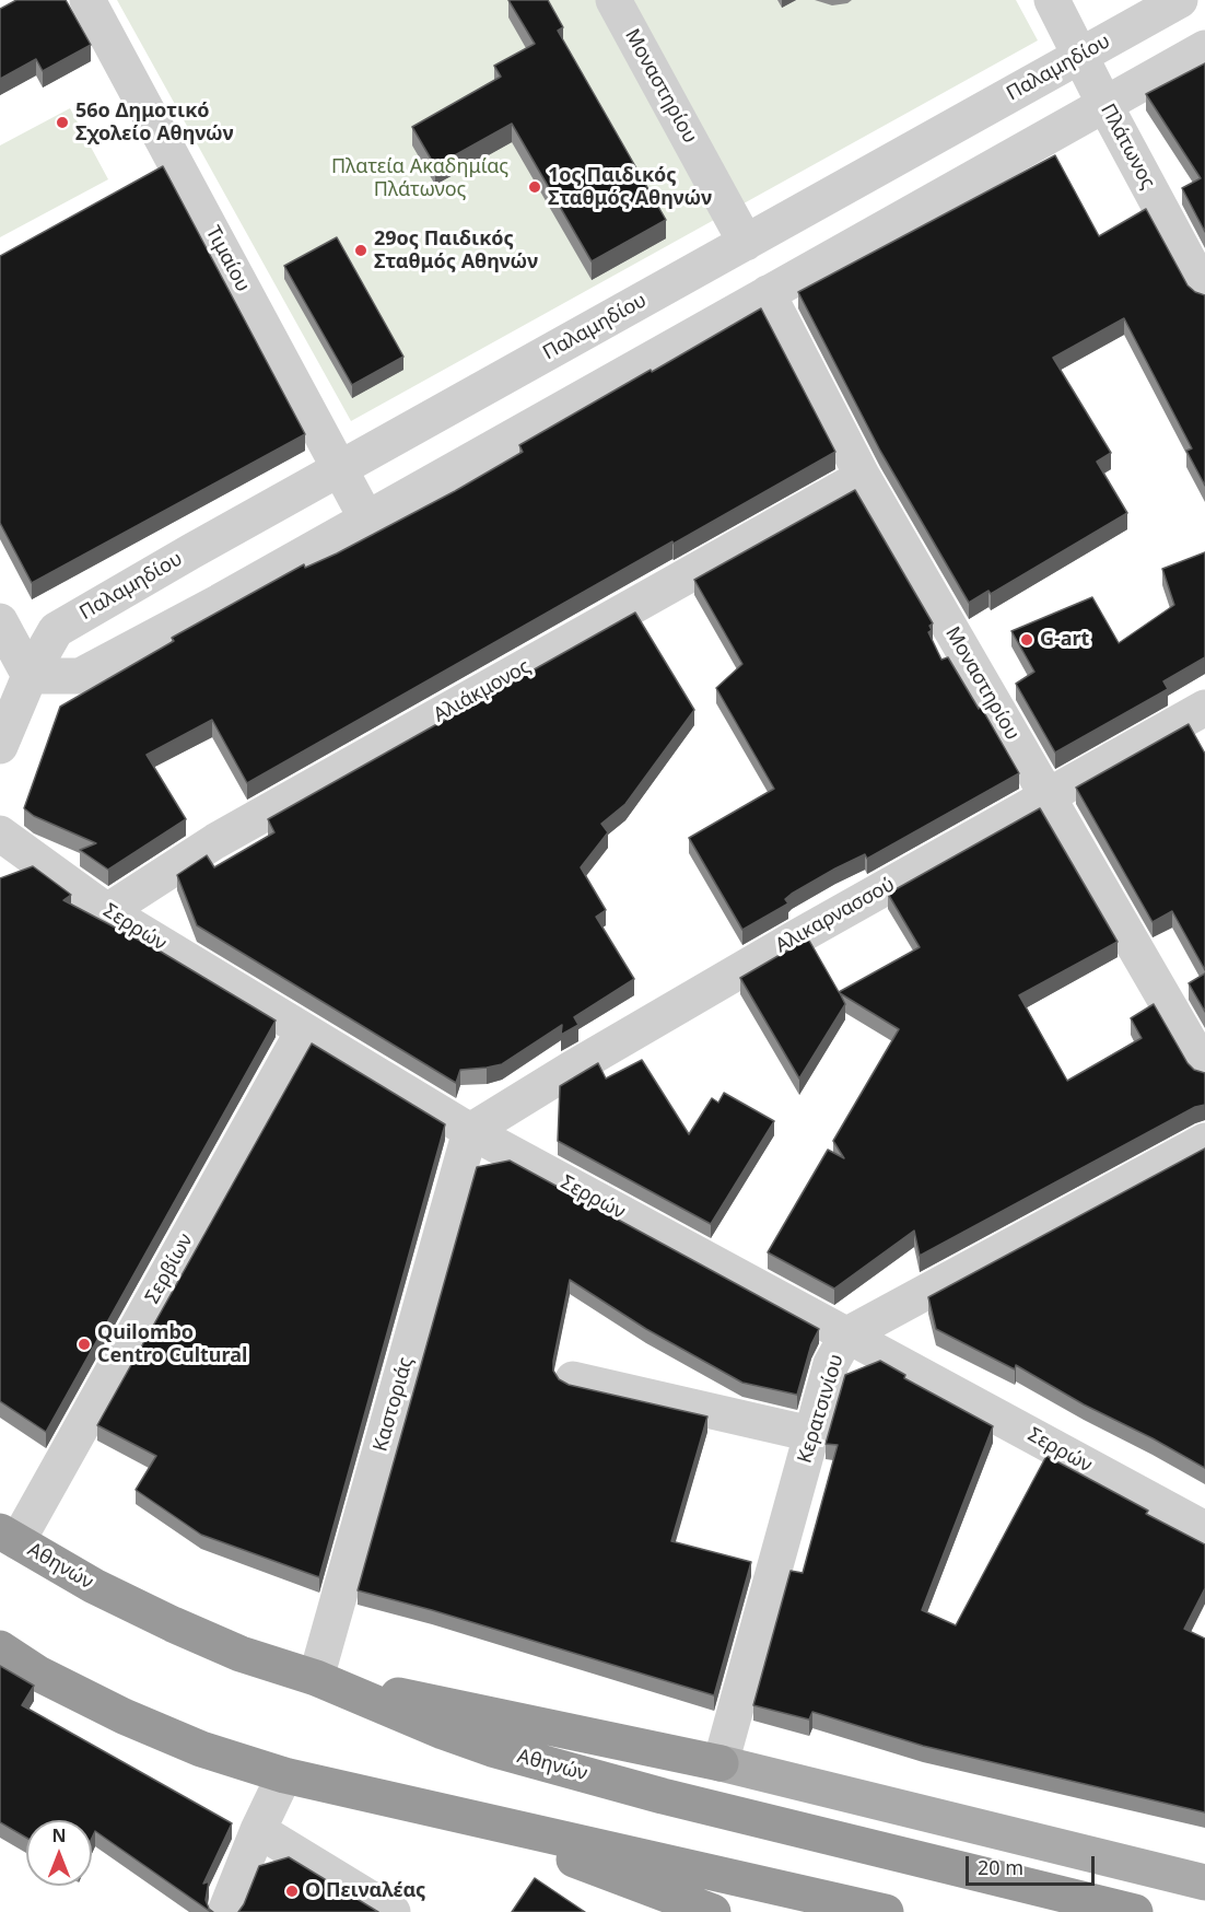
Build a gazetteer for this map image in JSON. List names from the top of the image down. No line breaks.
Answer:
{"streets":{"highway":["Αθηνών"],"street":["Παλαμηδίου","Μοναστηρίου","Πλάτωνος","Τιμαίου","Αλιάκμονος","Αλικαρνασσού","Σερρών","Σερβίων","Καστοριάς","Κερατσινίου"]},"crossings":[["Παλαμηδίου","Μοναστηρίου"],["Παλαμηδίου","Πλάτωνος"],["Παλαμηδίου","Τιμαίου"],["Μοναστηρίου","Αλιάκμονος"],["Μοναστηρίου","Αλικαρνασσού"],["Αλιάκμονος","Σερρών"],["Αλικαρνασσού","Σερρών"],["Αλικαρνασσού","Καστοριάς"],["Σερρών","Σερβίων"],["Σερρών","Καστοριάς"],["Σερρών","Κερατσινίου"],["Σερβίων","Αθηνών"],["Καστοριάς","Αθηνών"]],"parks":["Πλατεία Ακαδημίας Πλάτωνος"],"places":["56ο Δημοτικό Σχολείο Αθηνών","1ος Παιδικός Σταθμός Αθηνών","29ος Παιδικός Σταθμός Αθηνών","G-art","Quilombo Centro Cultural","Ο Πειναλέας"],"scale_bar":"20 m","north":"top"}
